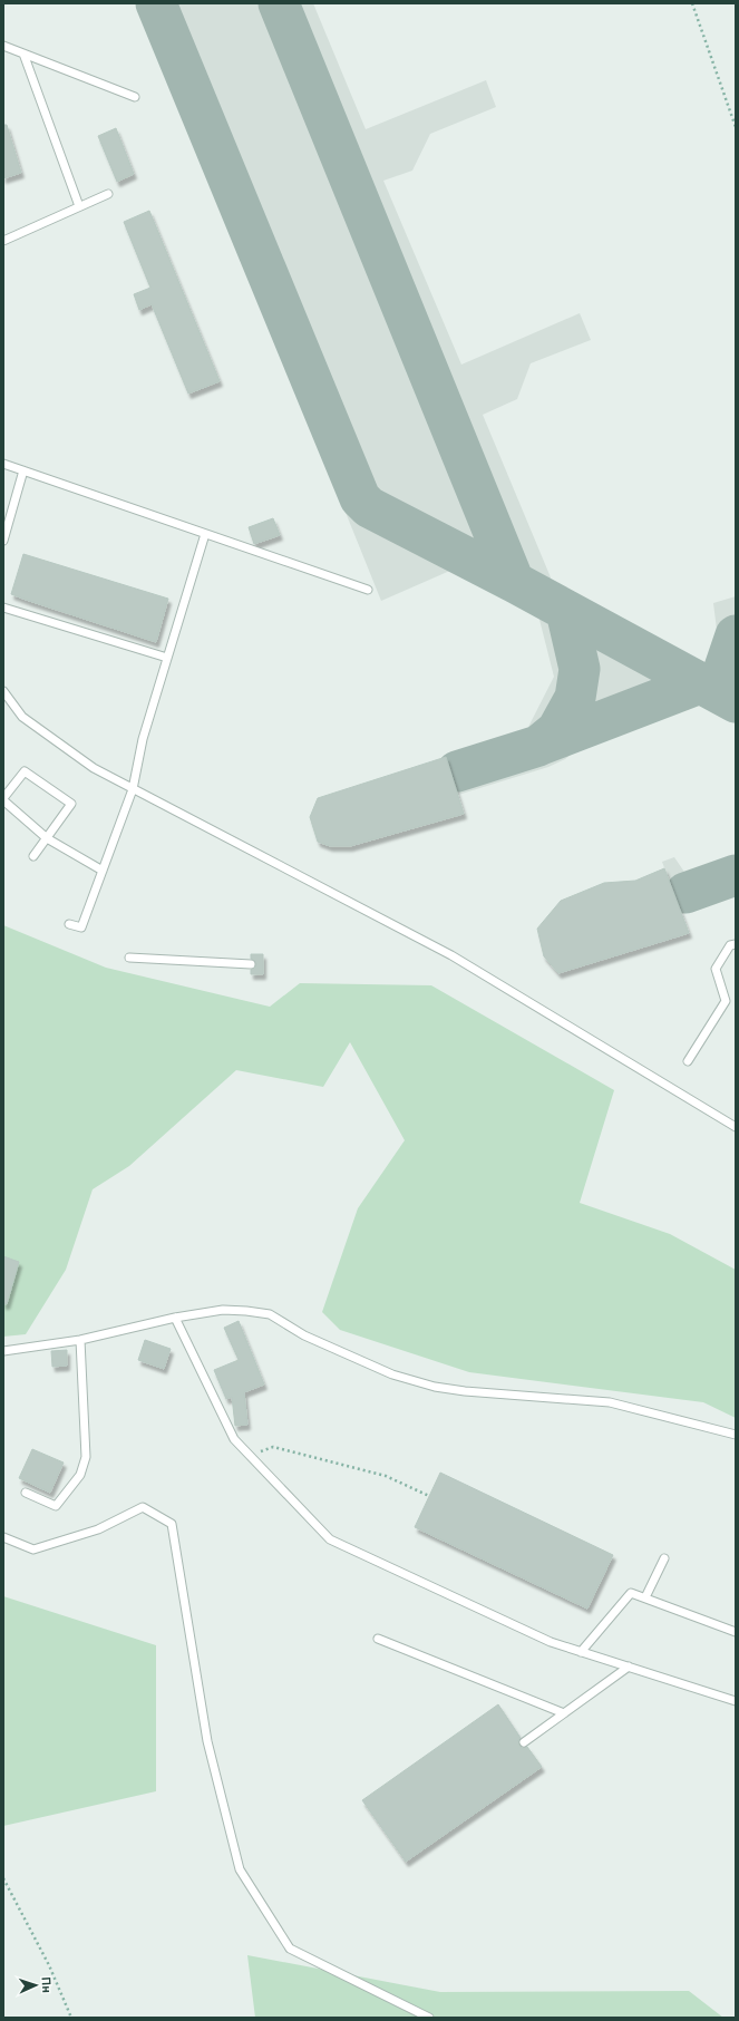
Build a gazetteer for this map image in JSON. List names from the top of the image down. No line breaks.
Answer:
{"north":"right"}
